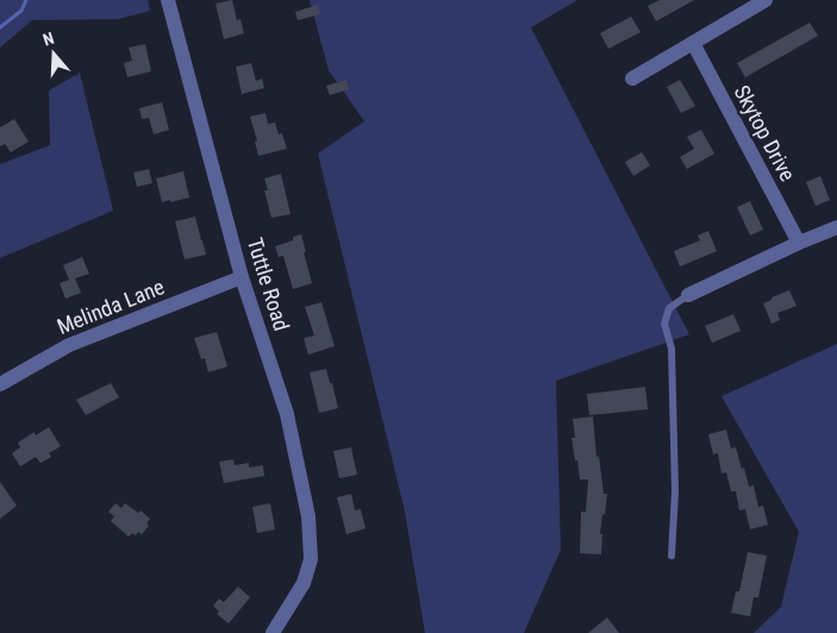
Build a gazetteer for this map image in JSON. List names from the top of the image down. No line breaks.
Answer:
{"streets":{"street":["Skytop Drive","Tuttle Road","Melinda Lane"]},"crossings":[["Tuttle Road","Melinda Lane"]],"north":"top"}
